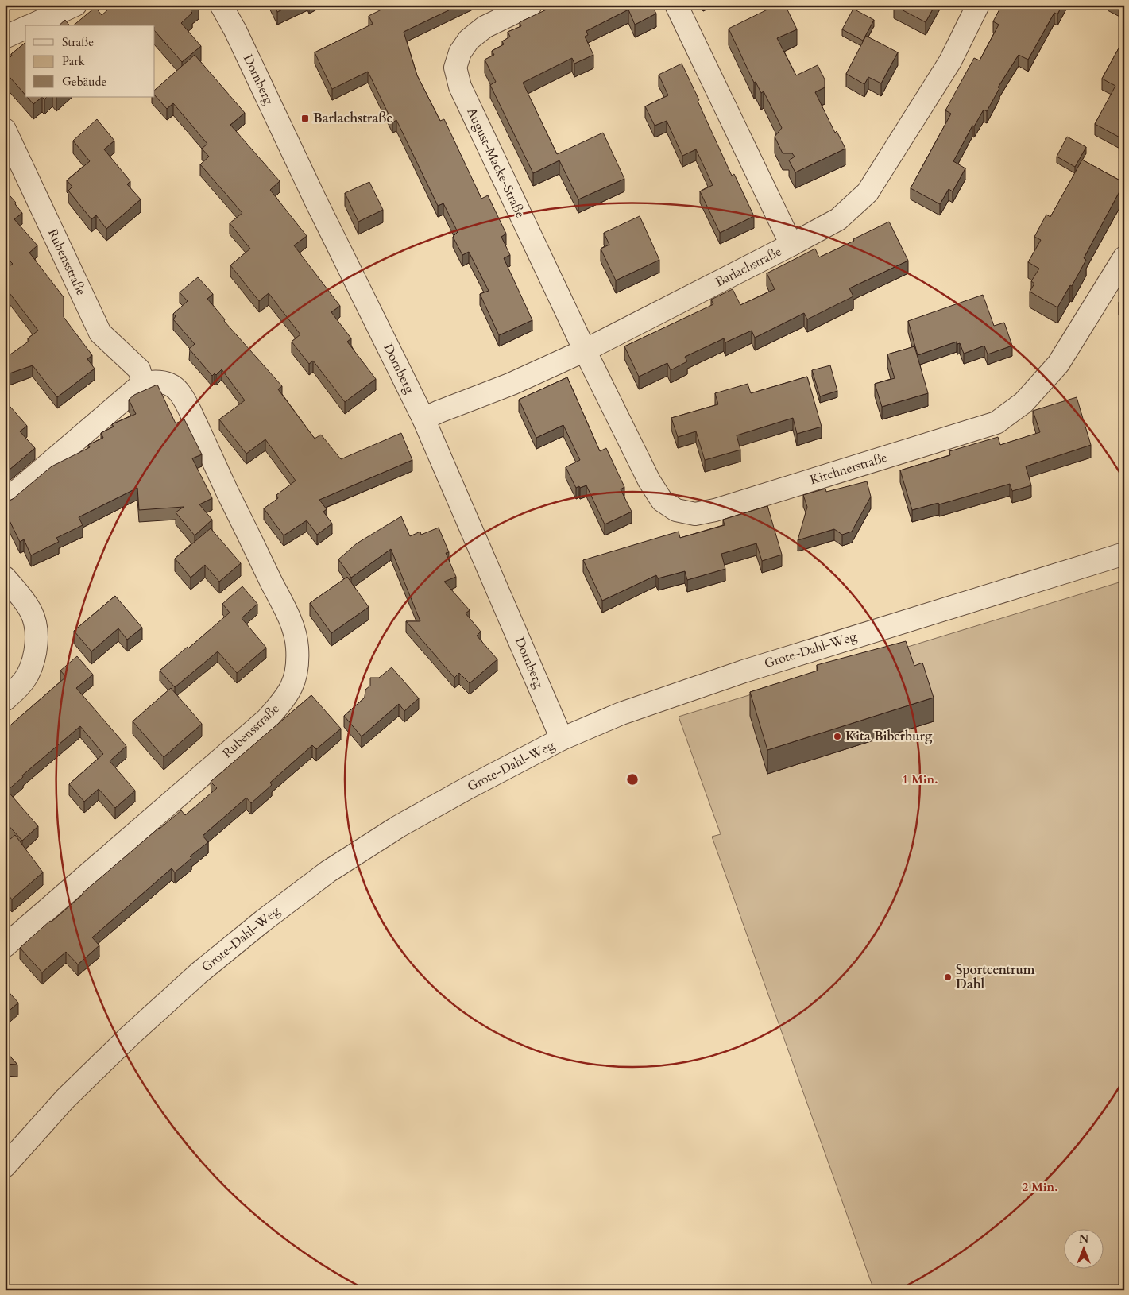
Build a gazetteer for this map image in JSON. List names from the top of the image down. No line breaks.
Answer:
{"streets":{"street":["Dornberg","August-Macke-Straße","Rubensstraße","Barlachstraße","Kirchnerstraße","Grote-Dahl-Weg"]},"crossings":[["Dornberg","Barlachstraße"],["Dornberg","Grote-Dahl-Weg"],["August-Macke-Straße","Barlachstraße"],["August-Macke-Straße","Kirchnerstraße"],["Barlachstraße","Kirchnerstraße"]],"places":{"transit":["Barlachstraße"],"other":["Kita Biberburg","Sportcentrum Dahl"]},"legend":["Straße","Park","Gebäude"],"north":"top","rings":["1 Min.","2 Min."]}
